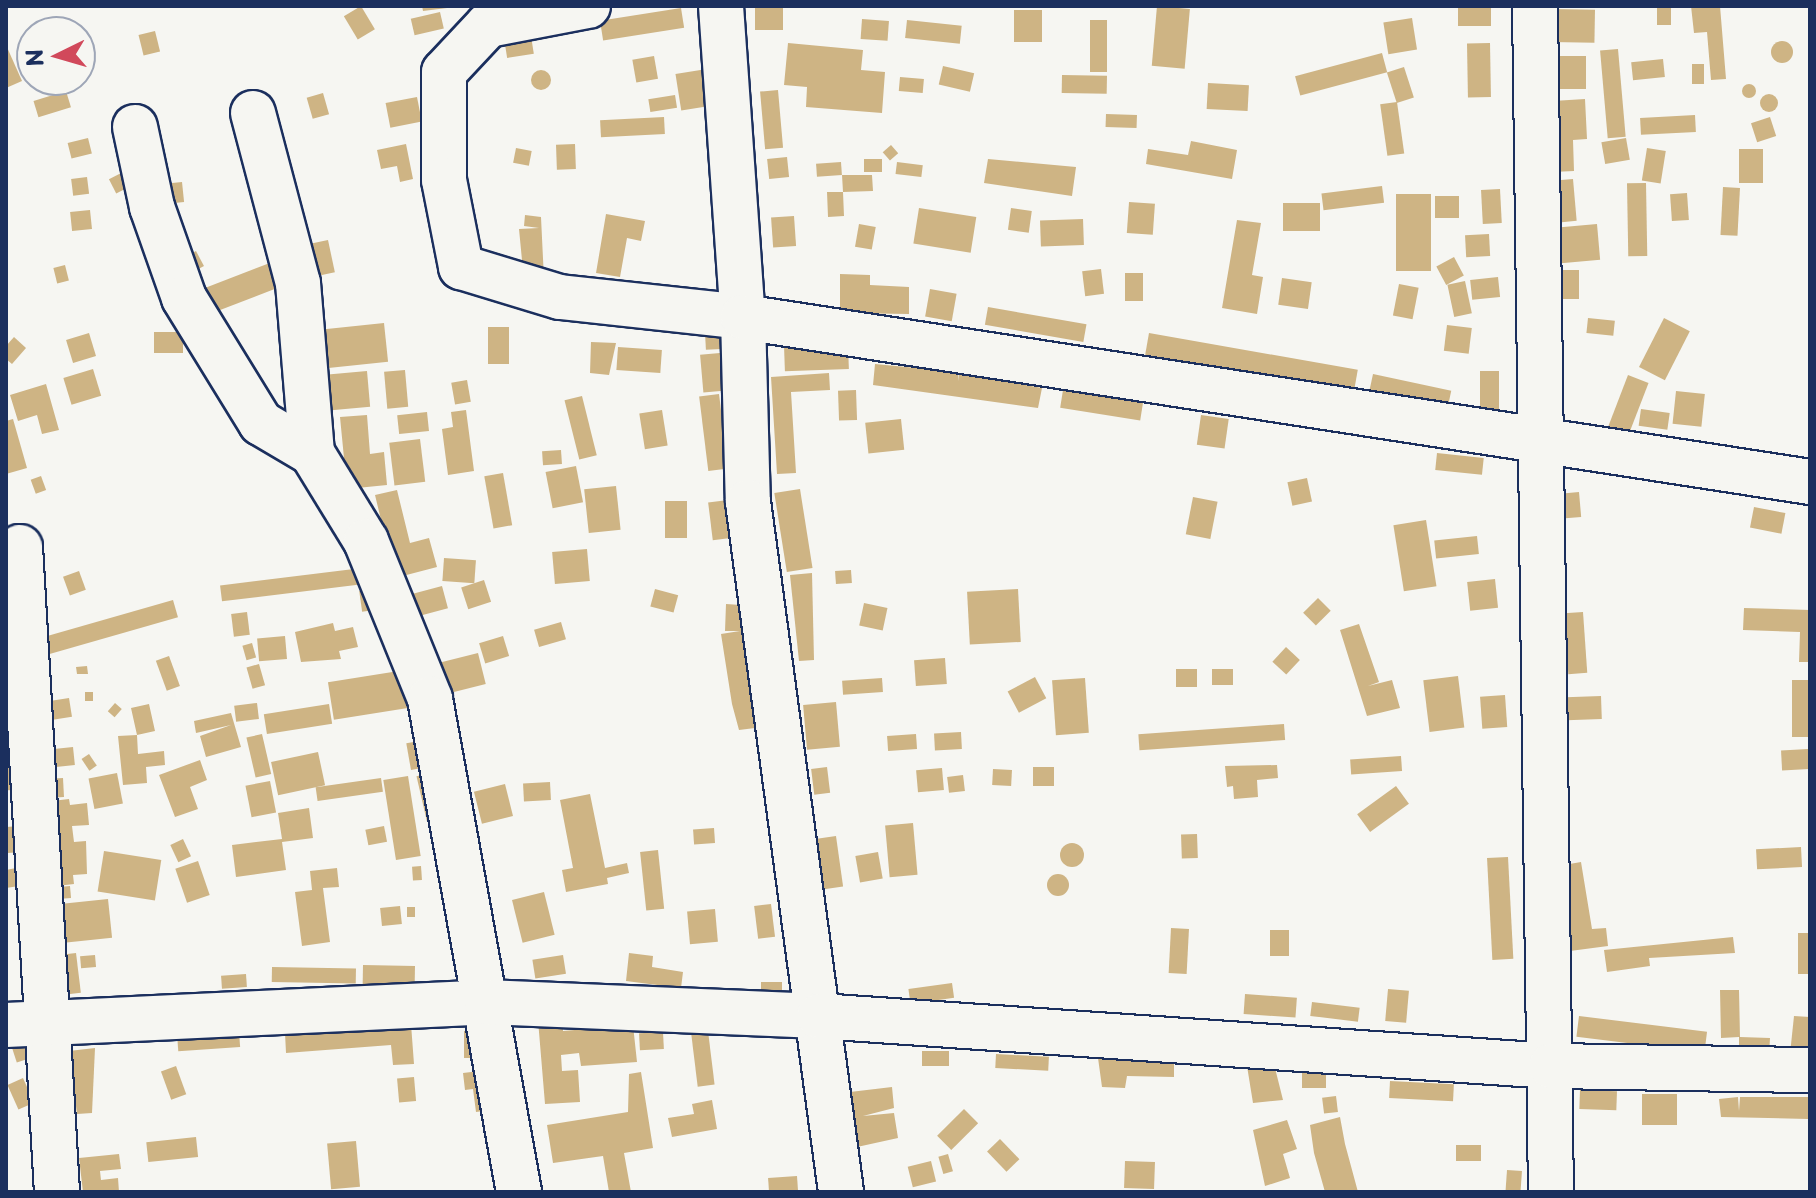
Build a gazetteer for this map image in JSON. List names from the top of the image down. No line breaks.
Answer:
{"north":"left"}
